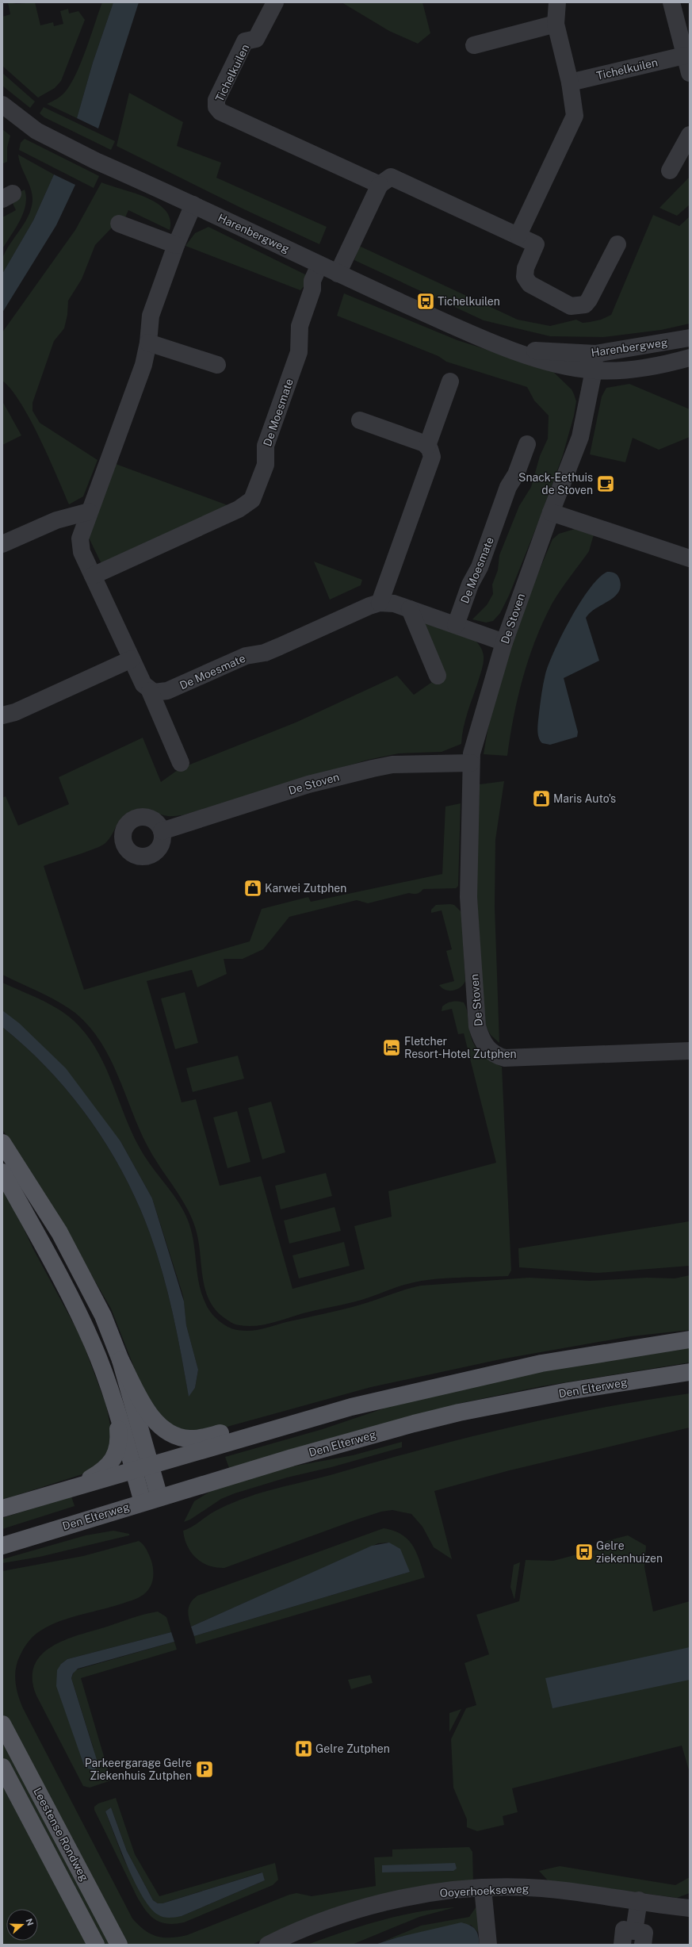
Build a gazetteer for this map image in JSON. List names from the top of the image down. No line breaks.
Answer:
{"streets":{"main road":["Den Elterweg","Leestense Rondweg"],"street":["Tichelkuilen","Harenbergweg","De Moesmate","De Stoven","Ooyerhoekseweg"]},"crossings":[["Harenbergweg","De Moesmate"],["Harenbergweg","De Stoven"],["De Moesmate","De Stoven"]],"places":{"bus stop":["Tichelkuilen","Gelre ziekenhuizen"],"cafe":["Snack-Eethuis de Stoven"],"shop":["Maris Auto's","Karwei Zutphen"],"hotel":["Fletcher Resort-Hotel Zutphen"],"hospital":["Gelre Zutphen"],"parking":["Parkeergarage Gelre Ziekenhuis Zutphen"]},"north":"right"}
